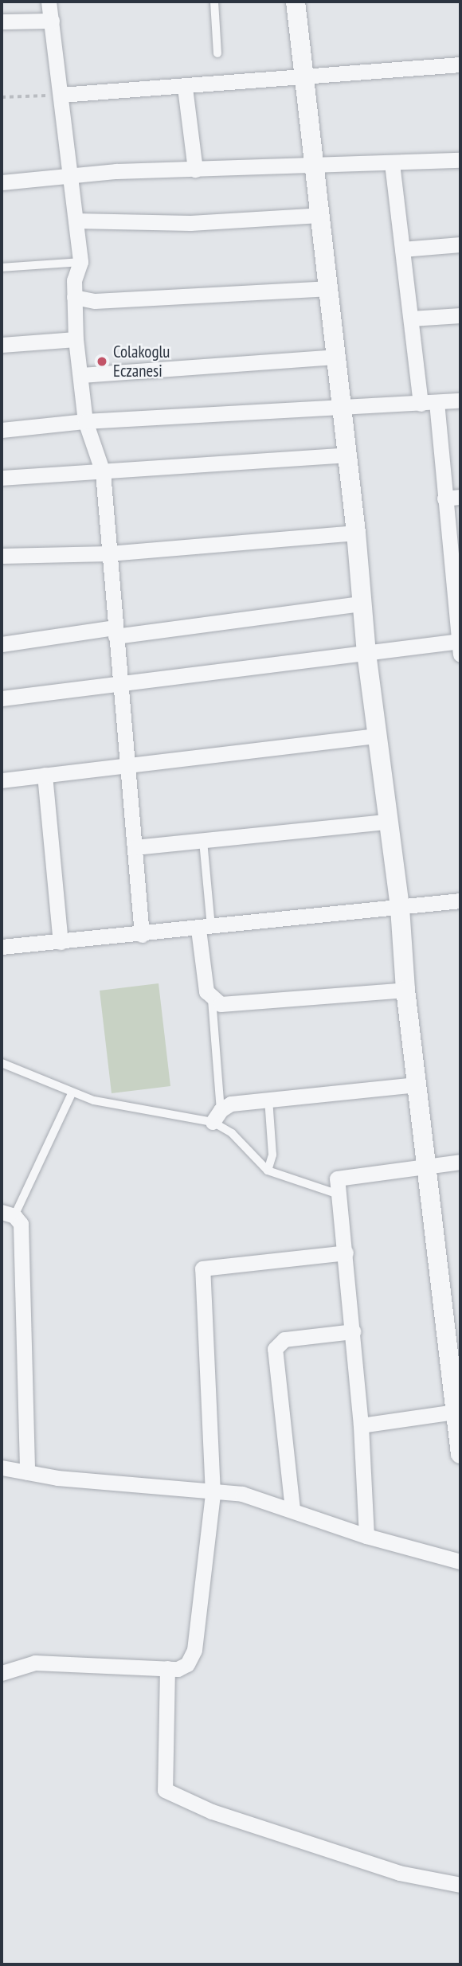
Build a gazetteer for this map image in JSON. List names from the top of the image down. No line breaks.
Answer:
{"places":["Colakoglu Eczanesi"]}
